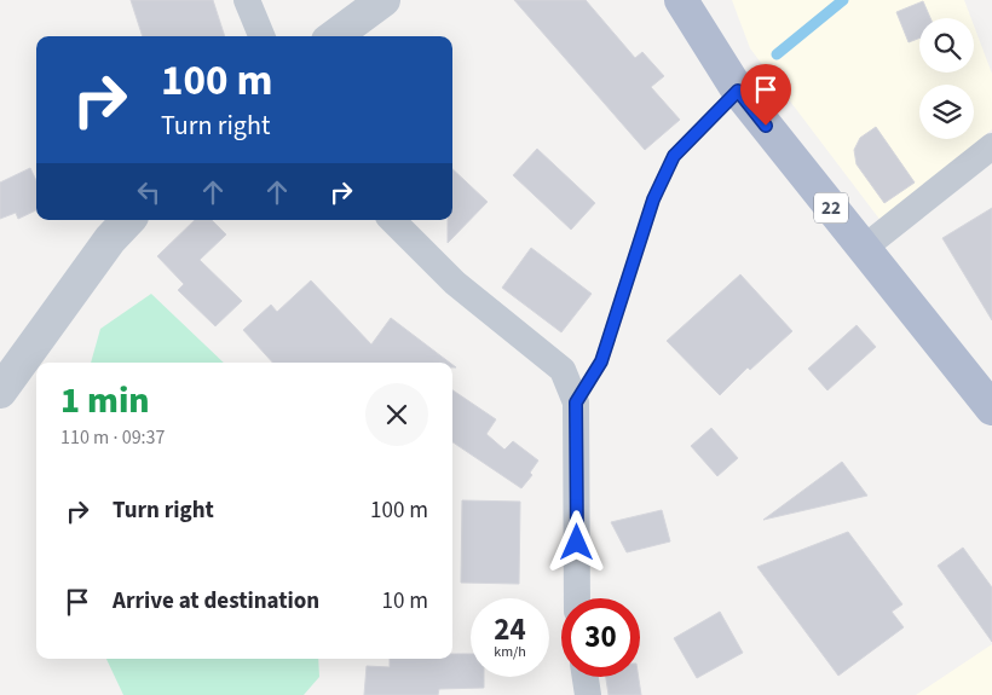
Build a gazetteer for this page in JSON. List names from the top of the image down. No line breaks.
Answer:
{"streets":{"main road":["22"]},"page":{"turn":["100 m","Turn right"],"heading":["1 min","110 m · 09:37"],"list":[{"name":"Turn right","value":"100 m"},{"name":"Arrive at destination","value":"10 m"}],"speed":"24 km/h","limit":"30"}}
